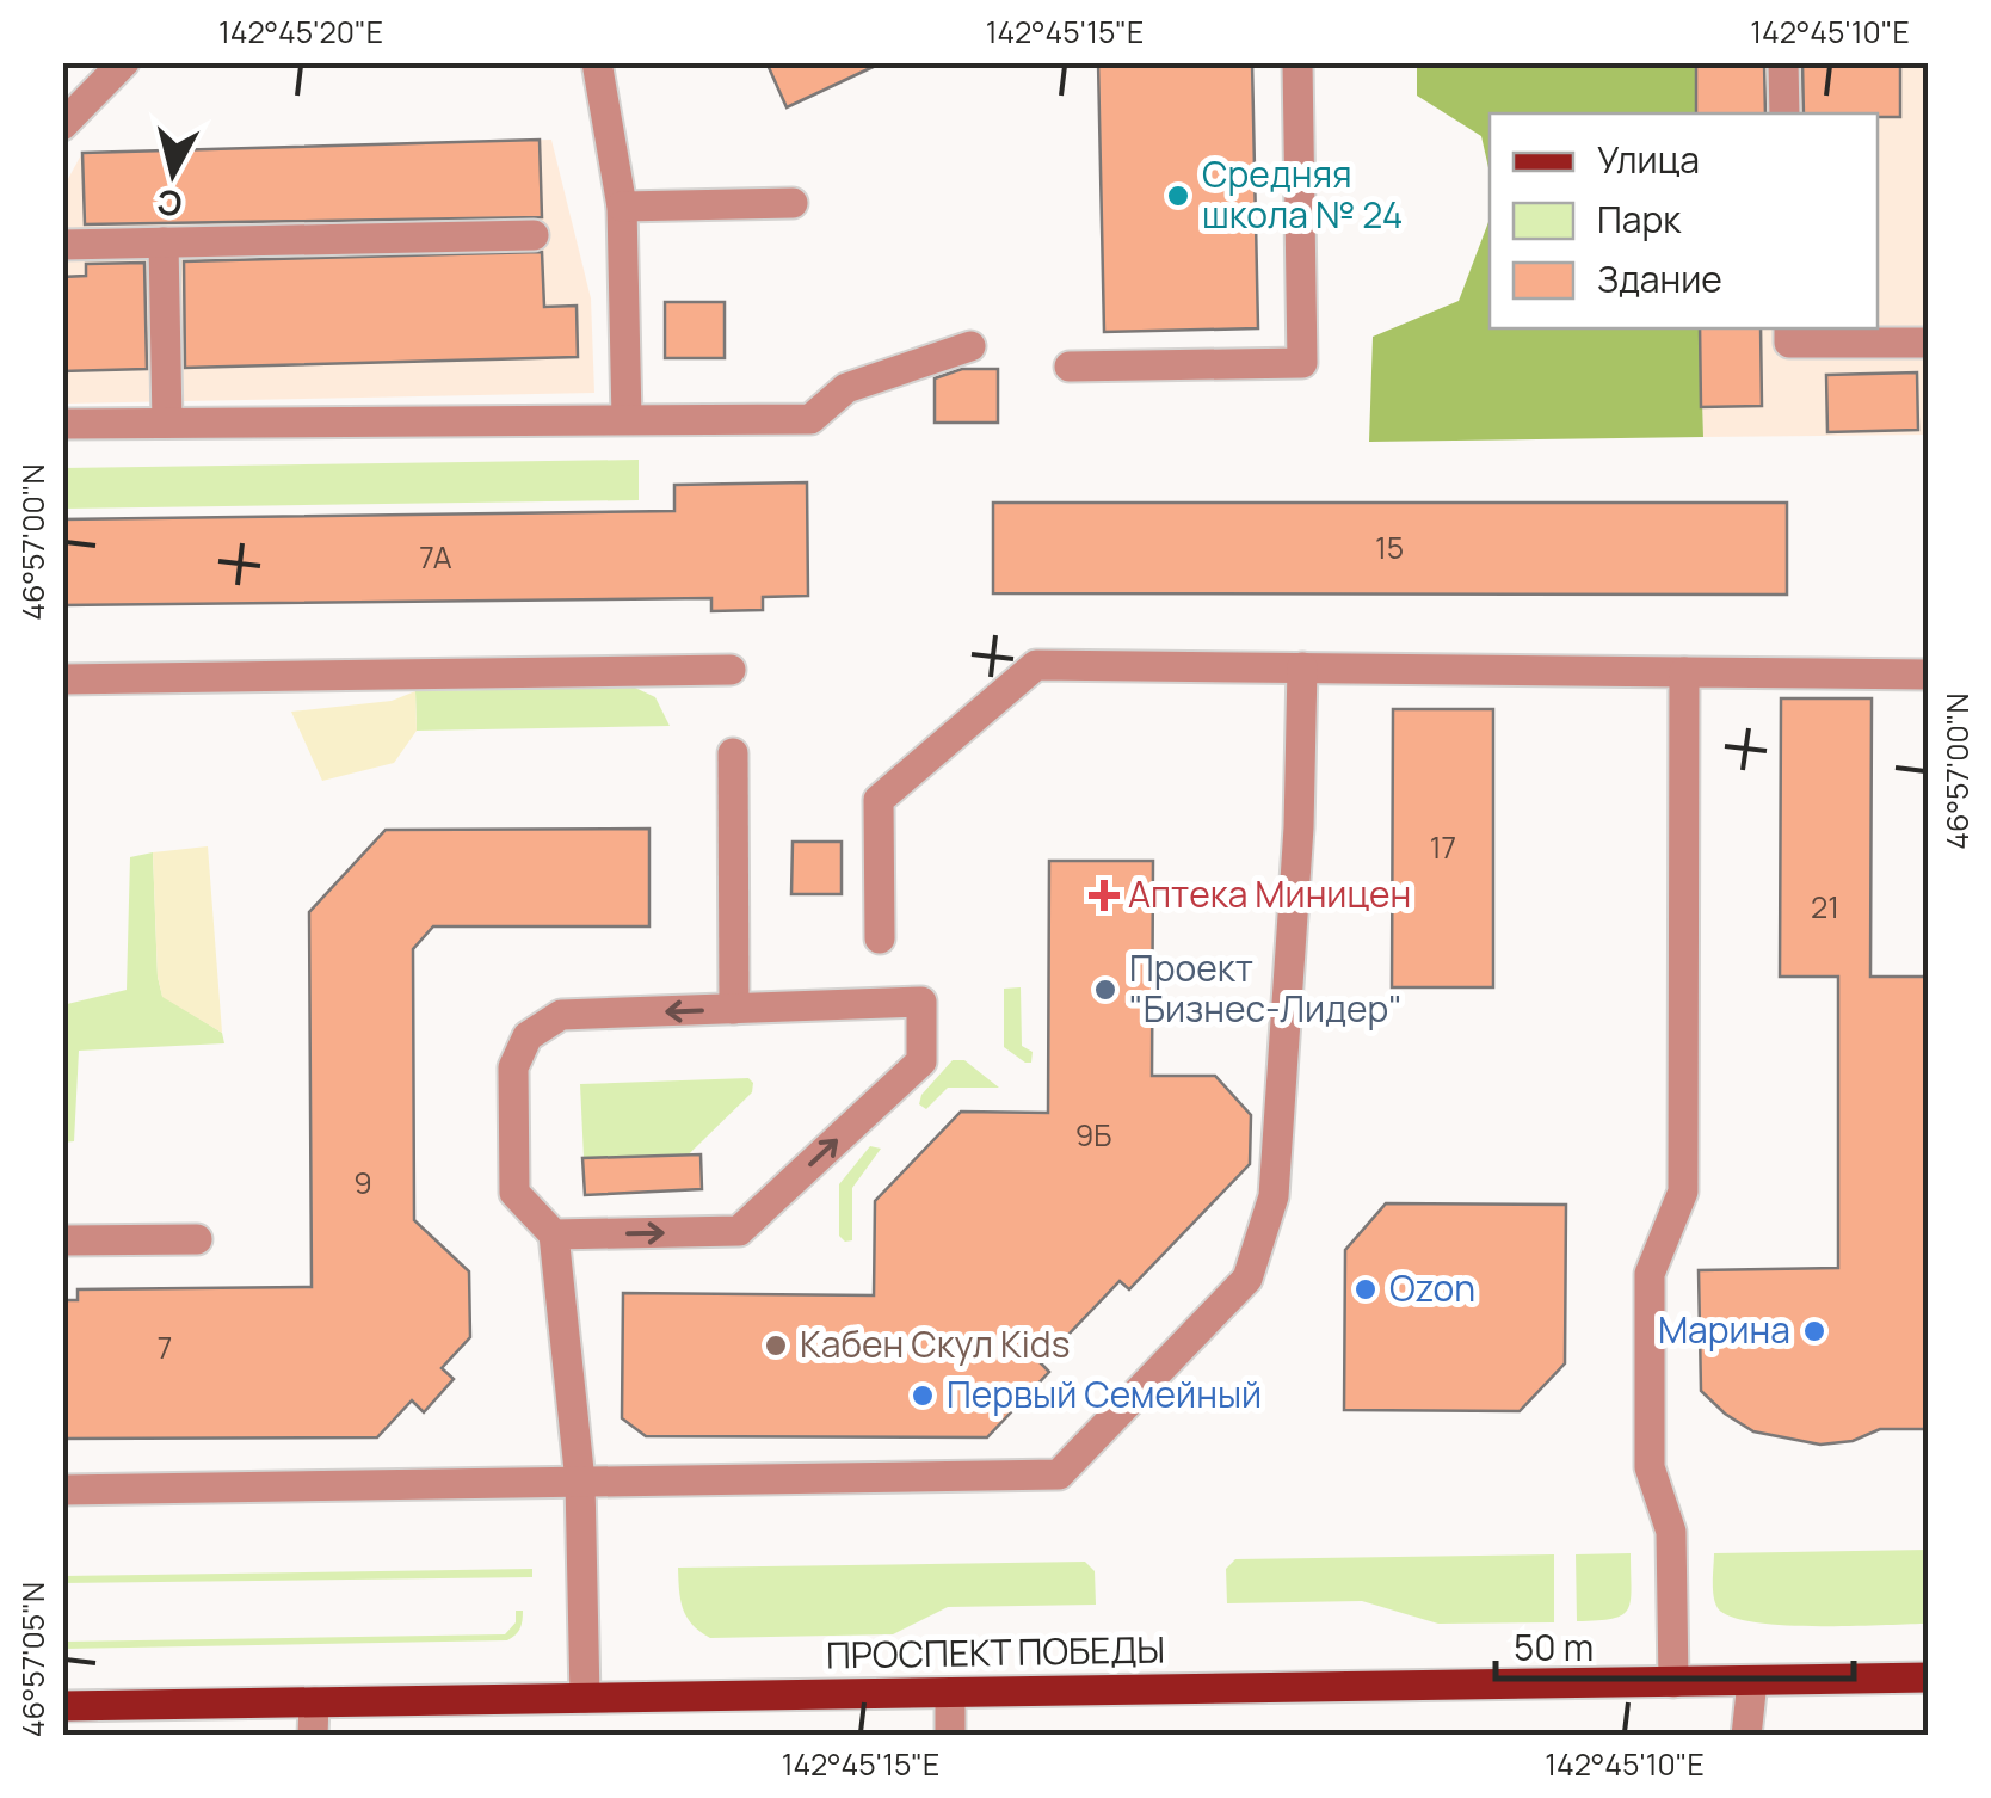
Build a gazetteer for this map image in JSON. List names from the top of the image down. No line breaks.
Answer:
{"streets":{"main road":["ПРОСПЕКТ ПОБЕДЫ"]},"places":{"other":["Средняя школа № 24","Проект \"Бизнес-Лидер\"","Ozon","Марина","Кабен Скул Kids","Первый Семейный"],"health":["Аптека Миницен"]},"house_numbers":["15","7А","17","21","9Б","9","7"],"legend":["Улица","Парк","Здание"],"scale_bar":"50 m","north":"bottom","coordinates":["142°45'20\"E","142°45'15\"E","142°45'10\"E","46°57'00\"N","46°57'05\"N"]}
